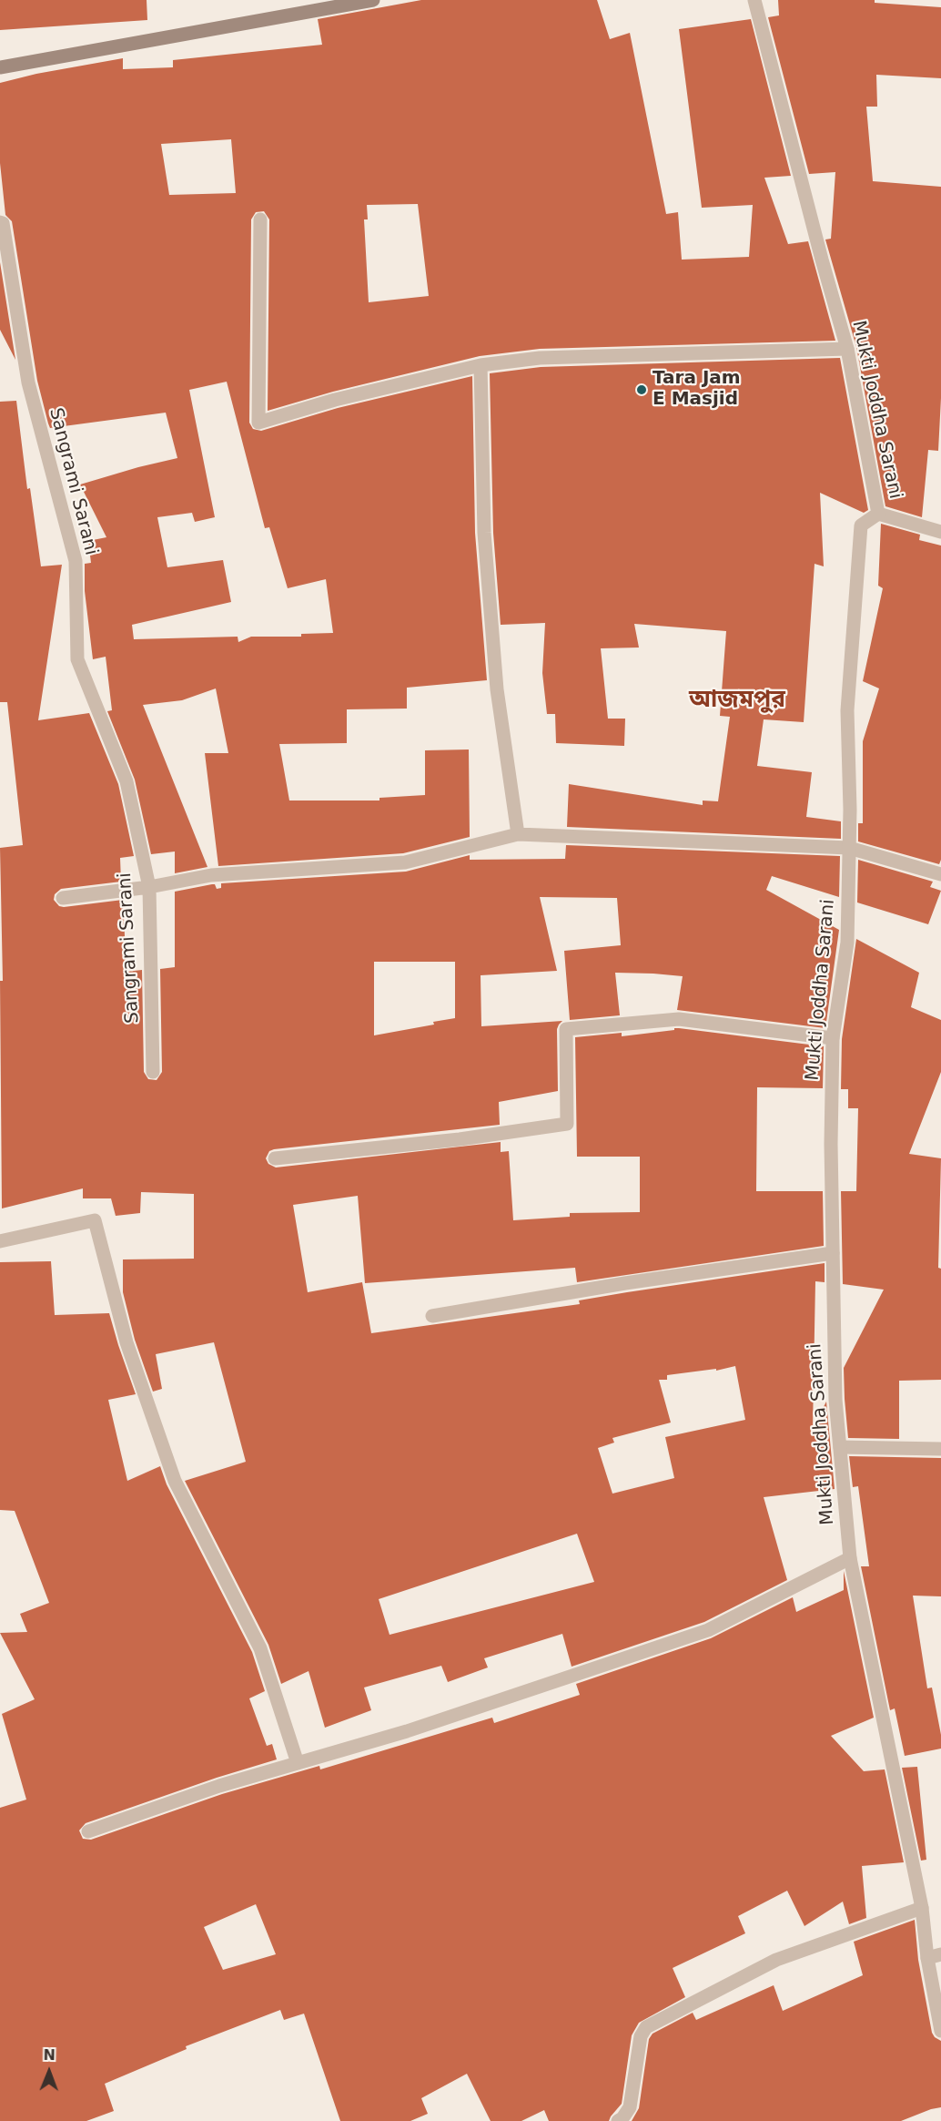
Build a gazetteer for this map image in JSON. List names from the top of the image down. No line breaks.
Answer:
{"streets":{"street":["Mukti Joddha Sarani","Sangrami Sarani"]},"districts":["আজমপুর"],"places":["Tara Jam E Masjid"],"north":"top"}
